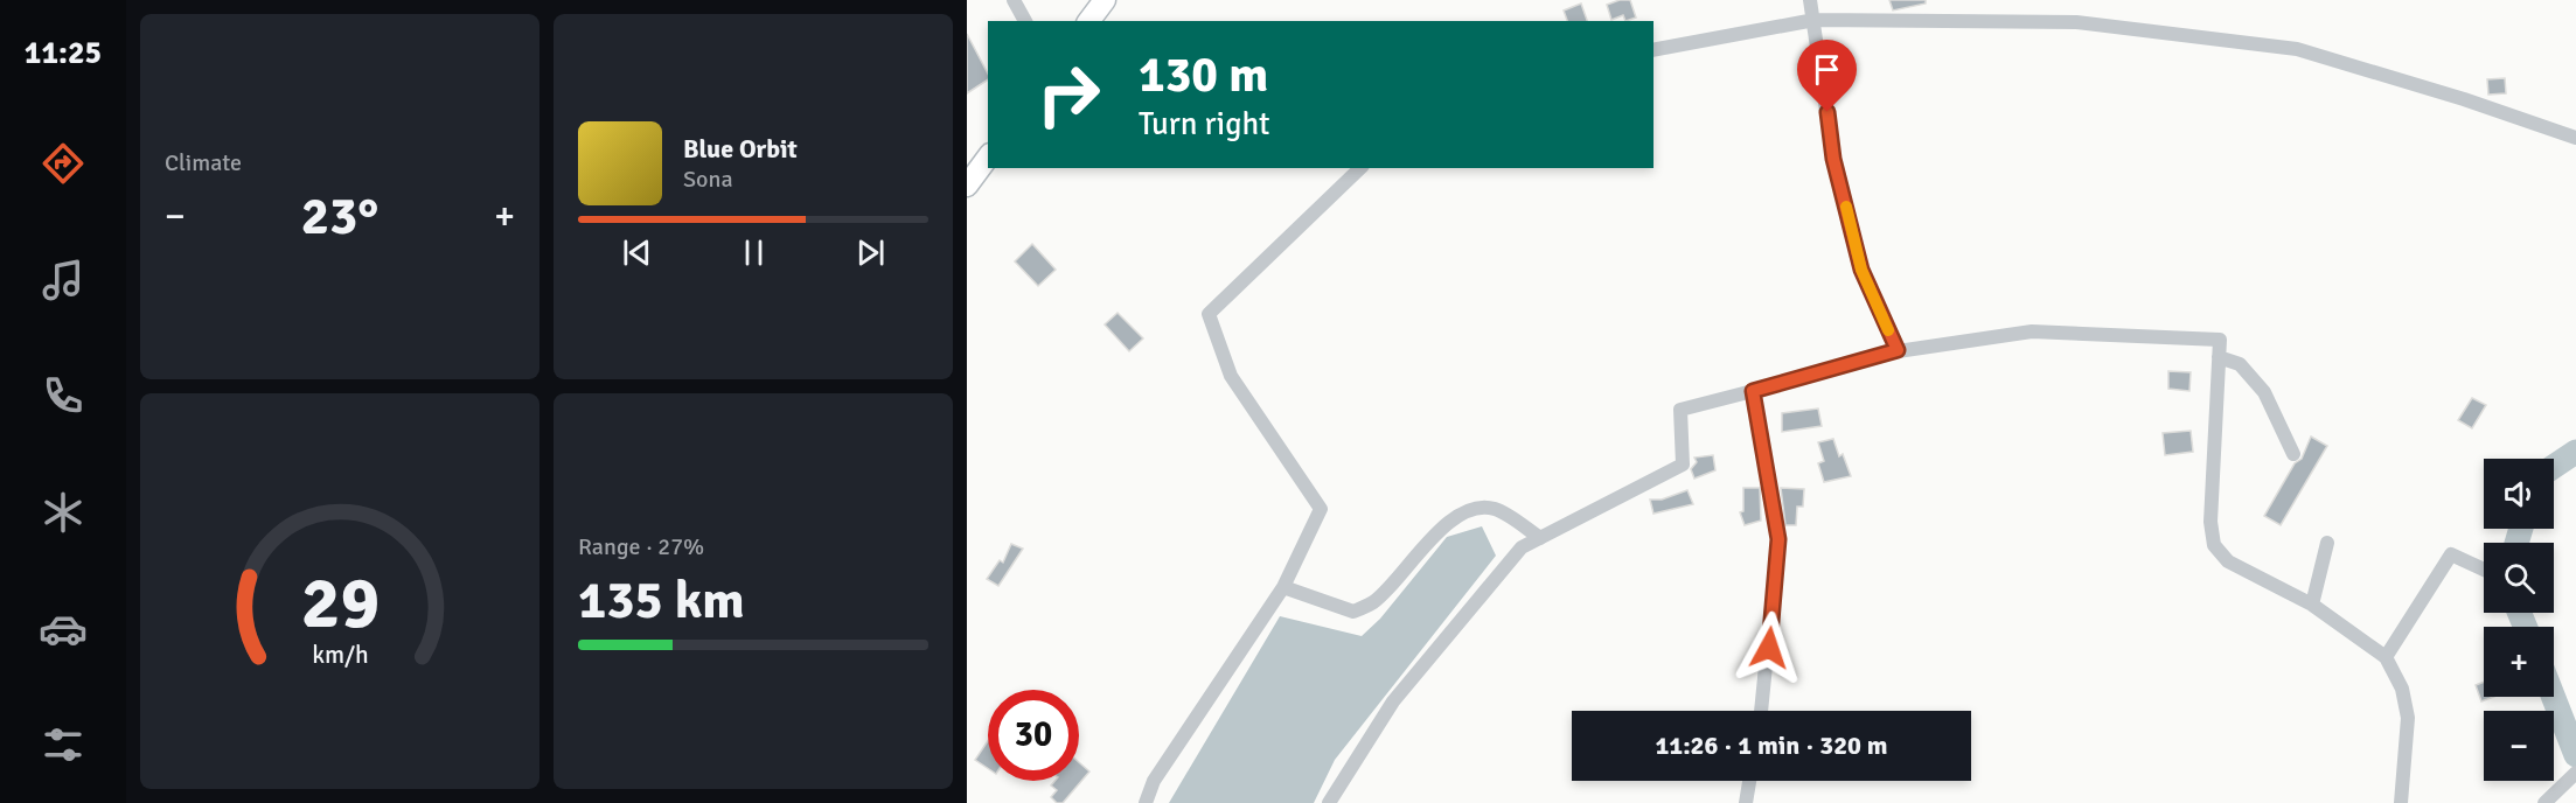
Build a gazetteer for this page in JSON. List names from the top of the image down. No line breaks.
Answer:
{"page":{"tabs":"11:25","tile":["Climate",["Range · 27%","135 km"]],"turn":["130 m","Turn right"],"song":["Blue Orbit","Sona"],"heat":["−","23°","+"],"map_buttons":["+","−"],"limit":"30","trip":"11:26 · 1 min · 320 m","gauge":["29","km/h"]}}
